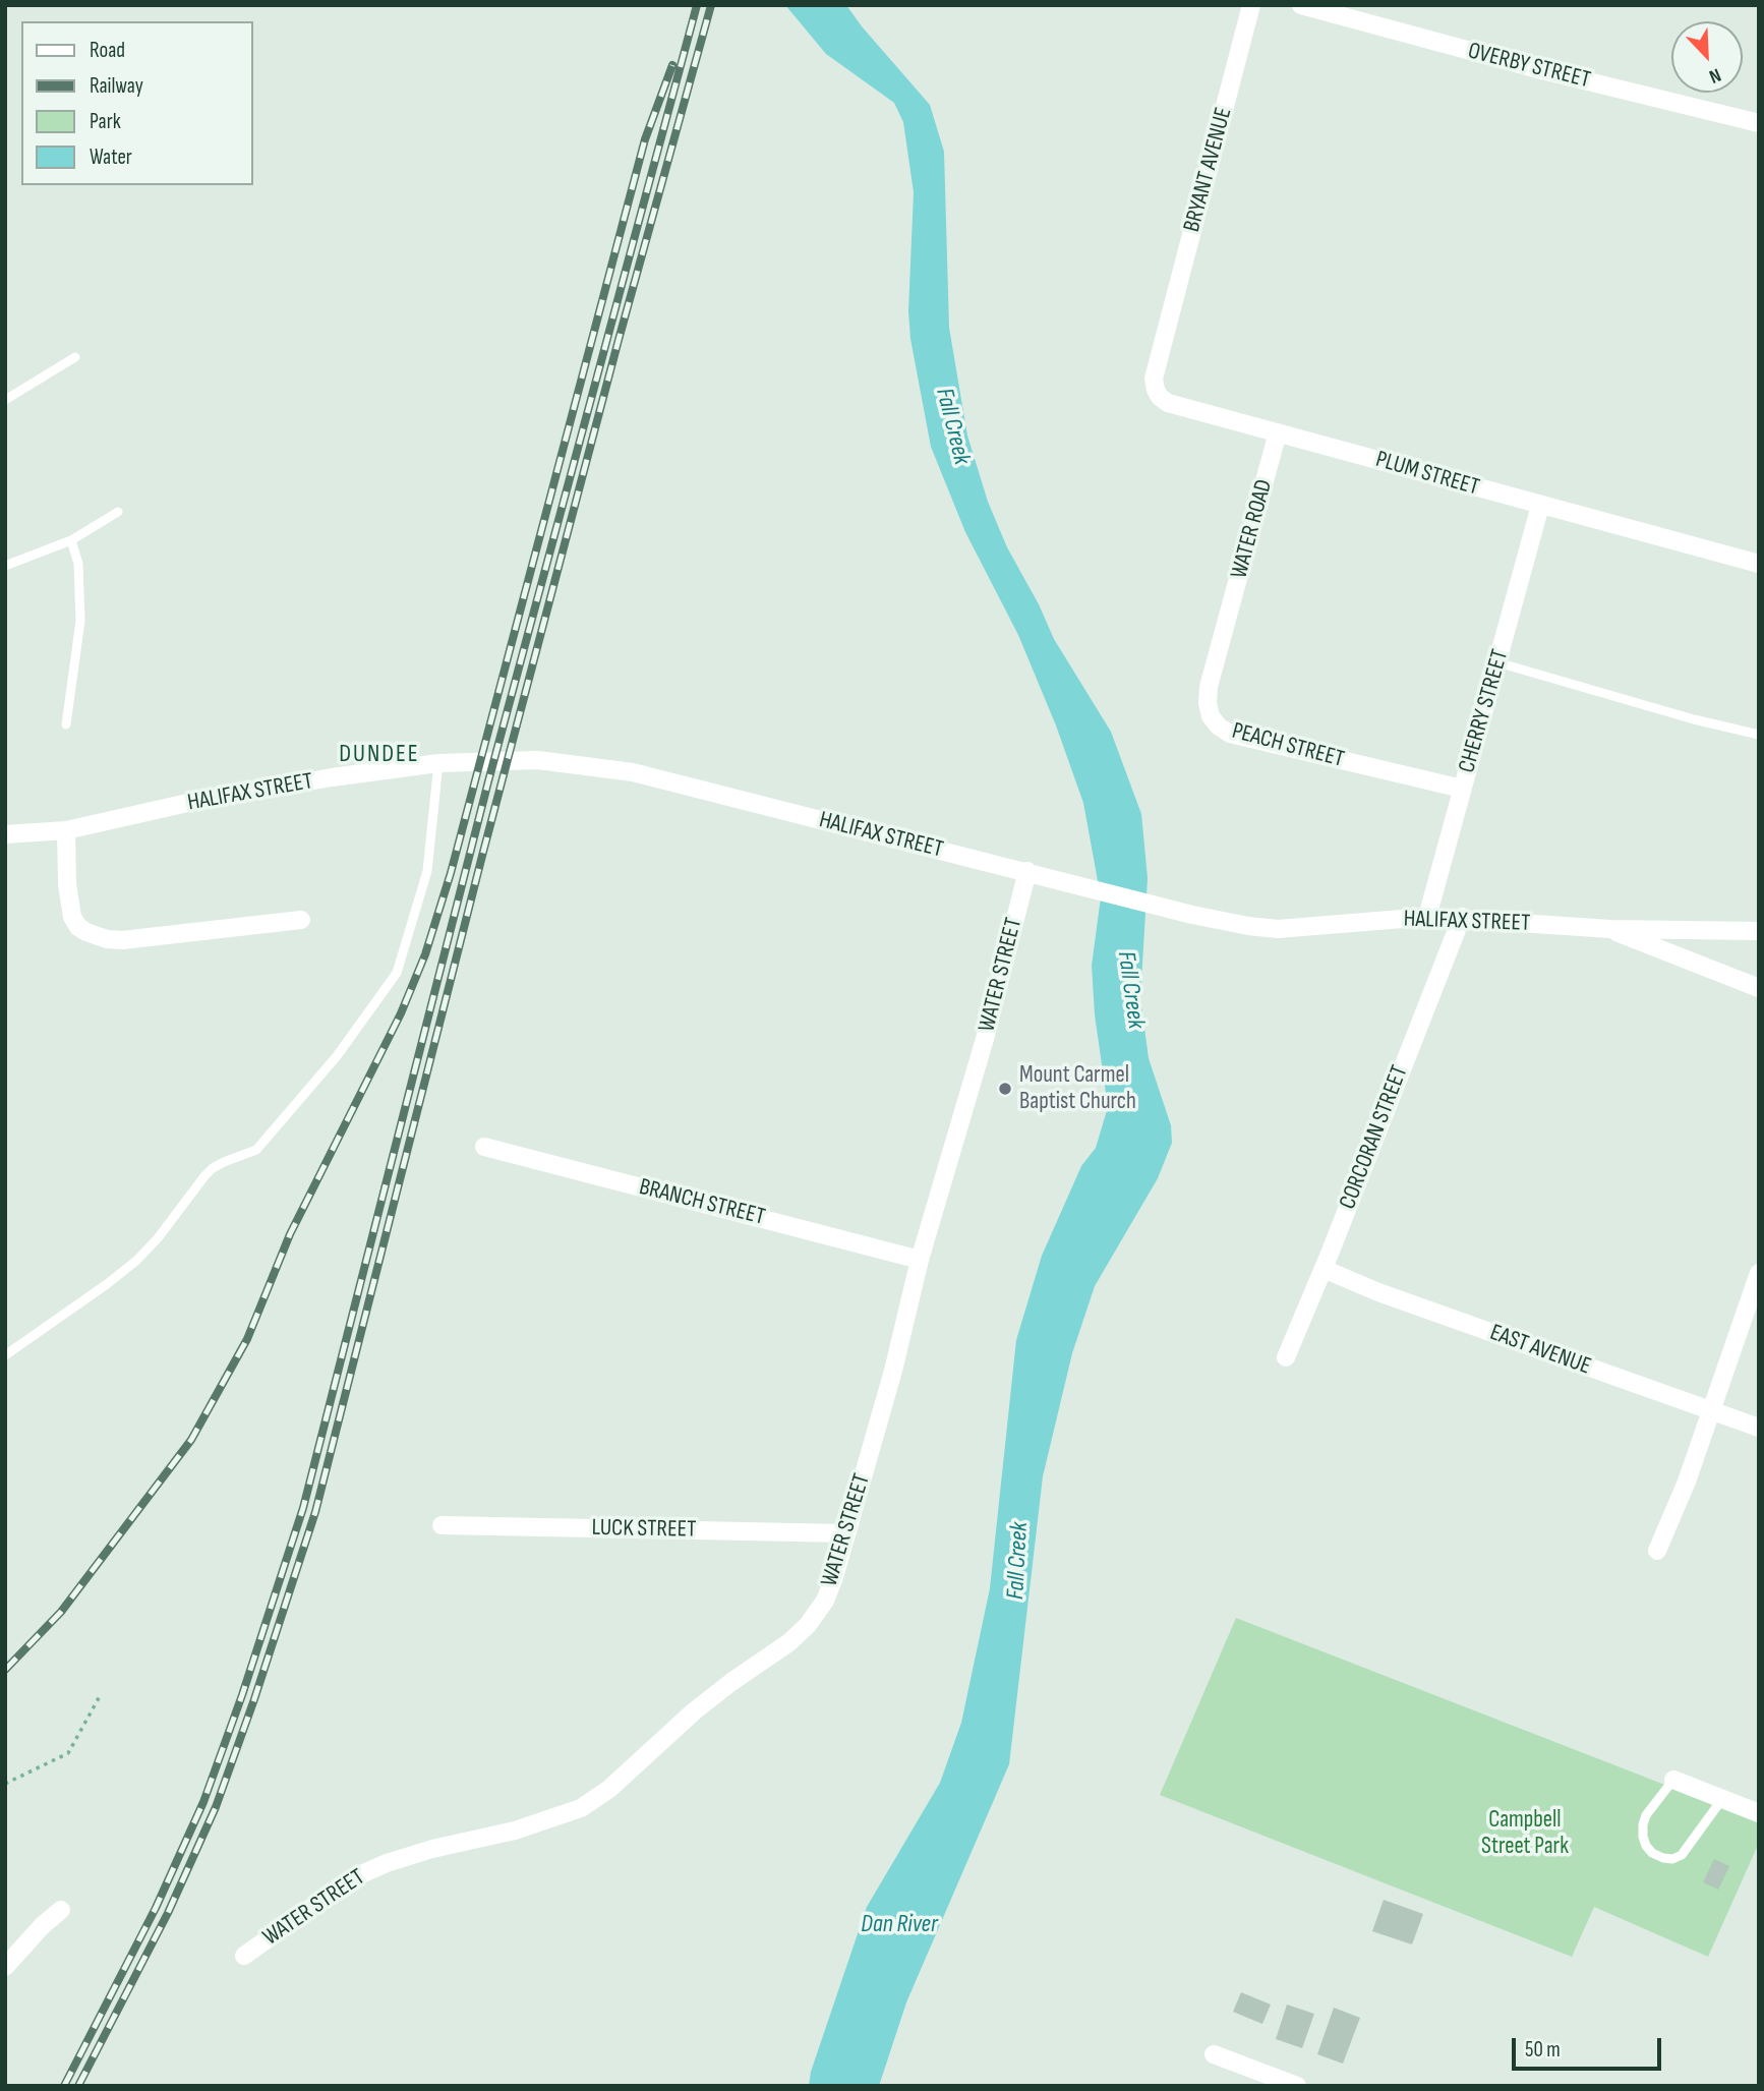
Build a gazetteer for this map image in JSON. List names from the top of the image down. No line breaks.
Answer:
{"streets":{"street":["OVERBY STREET","BRYANT AVENUE","PLUM STREET","WATER ROAD","CHERRY STREET","PEACH STREET","HALIFAX STREET","WATER STREET","CORCORAN STREET","BRANCH STREET","EAST AVENUE","LUCK STREET"]},"crossings":[["BRYANT AVENUE","PLUM STREET"],["PLUM STREET","WATER ROAD"],["PLUM STREET","CHERRY STREET"],["WATER ROAD","PEACH STREET"],["CHERRY STREET","PEACH STREET"],["CHERRY STREET","HALIFAX STREET"],["HALIFAX STREET","WATER STREET"],["HALIFAX STREET","CORCORAN STREET"],["WATER STREET","BRANCH STREET"],["WATER STREET","LUCK STREET"],["CORCORAN STREET","EAST AVENUE"]],"districts":["DUNDEE"],"water":["Fall Creek","Dan River"],"parks":["Campbell Street Park"],"places":["Mount Carmel Baptist Church"],"legend":["Road","Railway","Park","Water"],"scale_bar":"50 m","north":"bottom right"}
